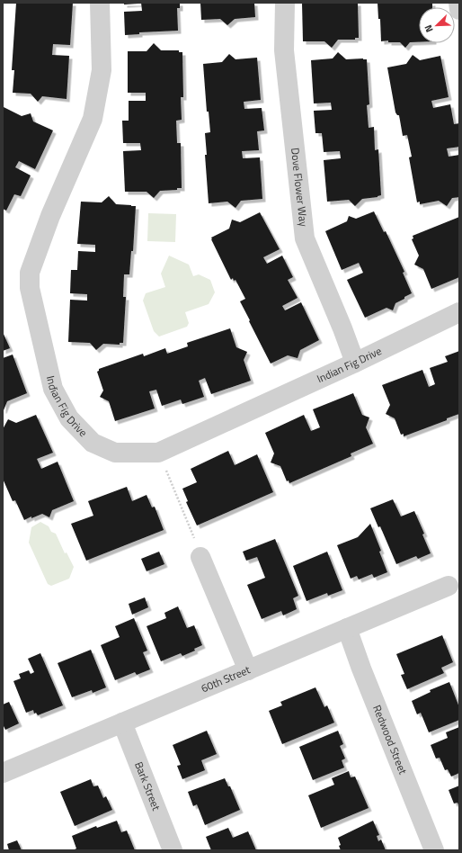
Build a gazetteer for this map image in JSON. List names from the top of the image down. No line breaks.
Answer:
{"streets":{"street":["Dove Flower Way","Indian Fig Drive","60th Street","Redwood Street","Bark Street"]},"crossings":[["Dove Flower Way","Indian Fig Drive"],["60th Street","Redwood Street"],["60th Street","Bark Street"]],"north":"bottom left"}
